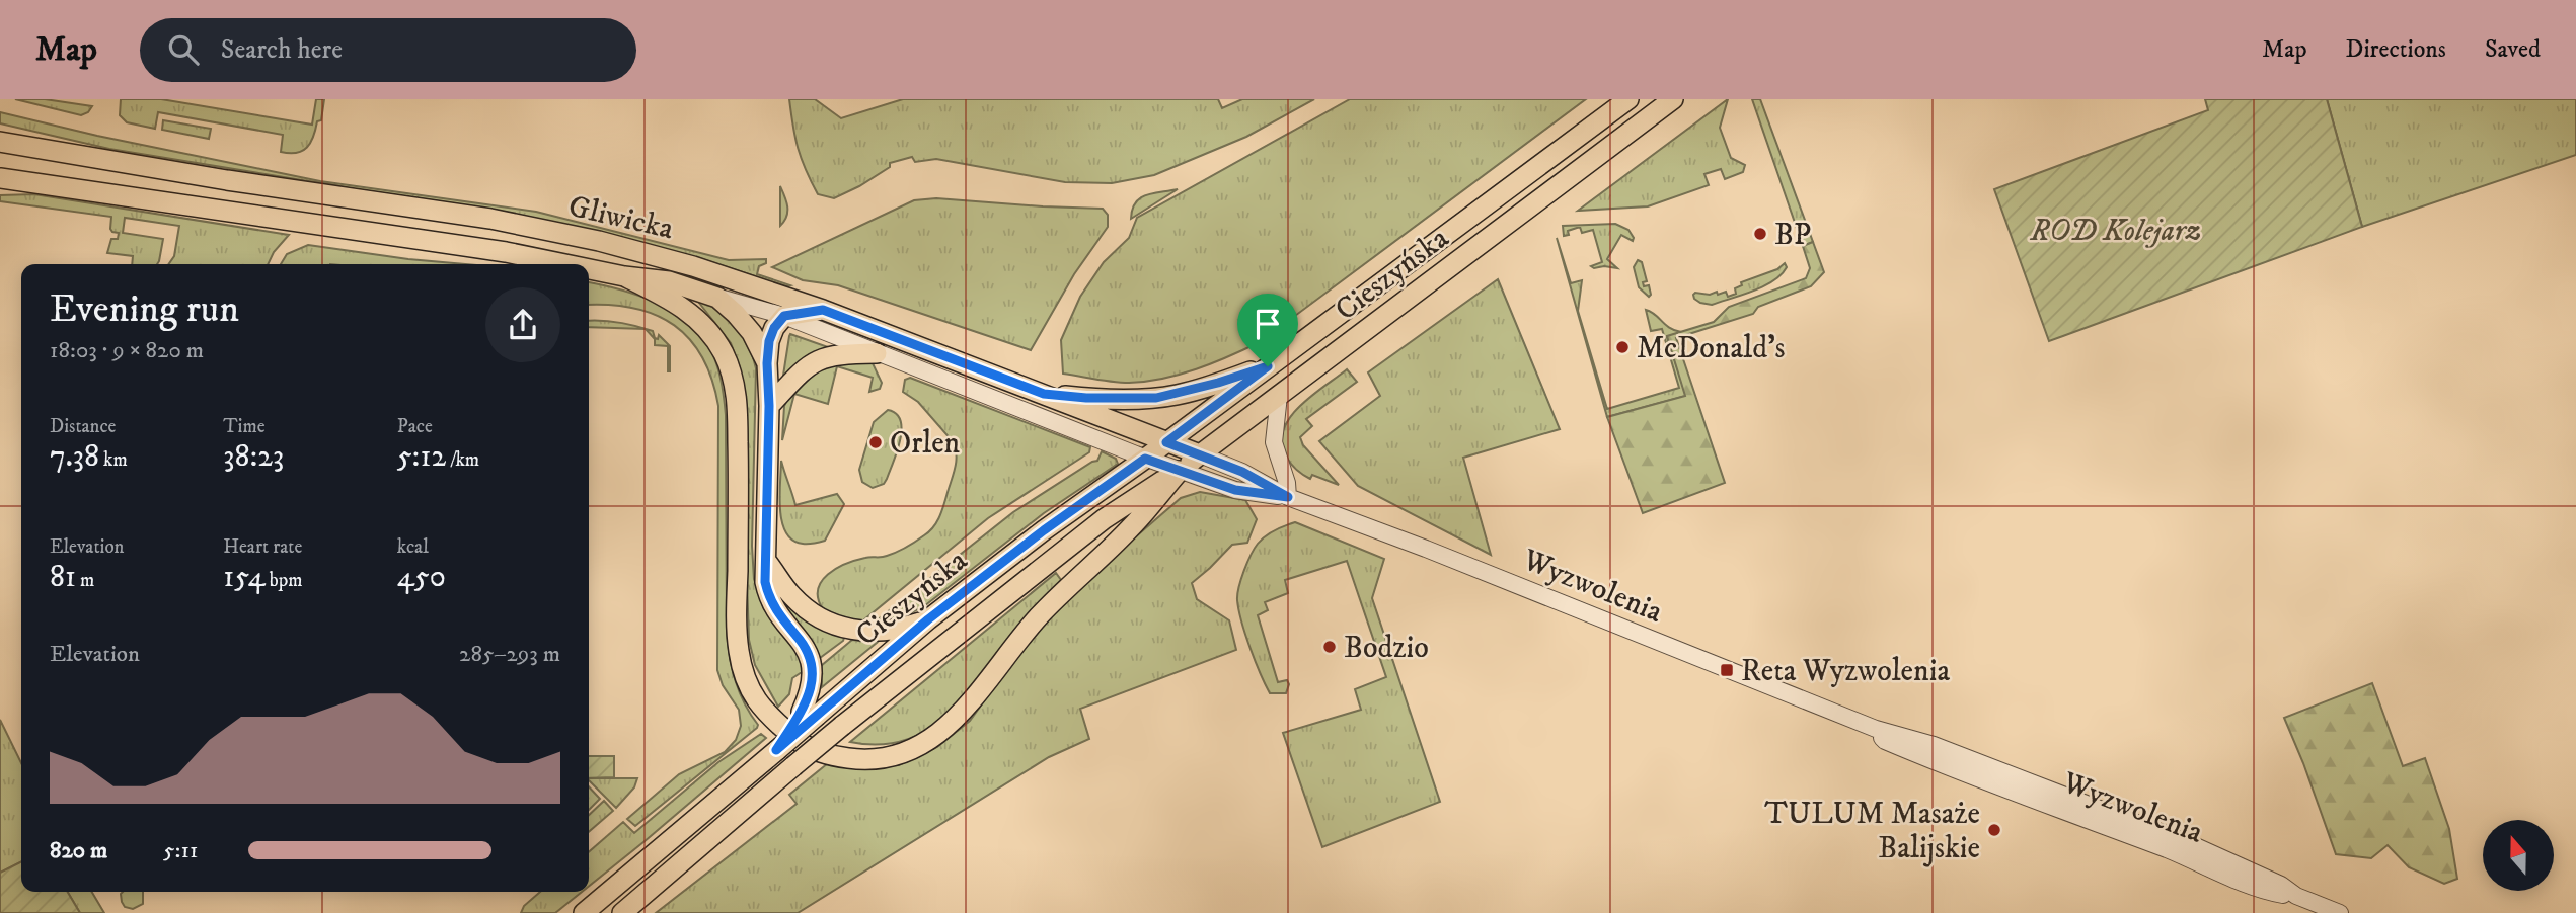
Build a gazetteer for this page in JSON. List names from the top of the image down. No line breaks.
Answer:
{"streets":{"main road":["Gliwicka","Cieszyńska"],"street":["Wyzwolenia"]},"crossings":[["Gliwicka","Cieszyńska"],["Gliwicka","Wyzwolenia"],["Cieszyńska","Wyzwolenia"]],"parks":["ROD Kolejarz"],"places":{"other":["BP","McDonald's","Orlen","Bodzio","TULUM Masaże Balijskie"],"transit":["Reta Wyzwolenia"]},"north":"top","page":{"header":"Map","search":"Search here","nav":["Map","Directions","Saved"],"heading":["Evening run","18:03 · 9 × 820 m"],"stats":[["Distance","7.38 km"],["Time","38:23"],["Pace","5:12 /km"],["Elevation","81 m"],["Heart rate","154 bpm"],["kcal","450"]],"chart":["Elevation","285–293 m"],"list":[{"name":"820 m","note":"5:11"}]}}
